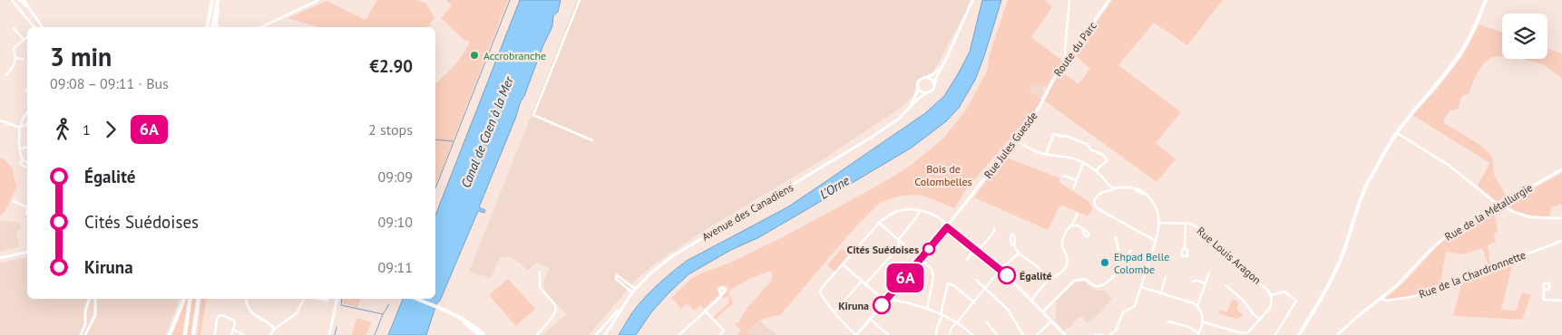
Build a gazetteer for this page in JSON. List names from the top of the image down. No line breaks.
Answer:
{"streets":{"street":["Route du Parc","Rue Jules Guesde","Avenue des Canadiens","Rue de la Métallurgie","Rue Louis Aragon","Rue de la Chardronnette"]},"crossings":[["Route du Parc","Rue Jules Guesde"],["Rue de la Métallurgie","Rue de la Chardronnette"]],"water":["Canal de Caen à la Mer","L'Orne"],"parks":["Bois de Colombelles"],"places":["Accrobranche","Cités Suédoises","Ehpad Belle Colombe","Égalité","Kiruna"],"lines":["bus line 6A"],"page":{"on_map":"6A","heading":["3 min","09:08 – 09:11 · Bus","€2.90"],"legs":["1","6A","2 stops"],"list":[{"name":"Égalité","value":"09:09"},{"name":"Cités Suédoises","value":"09:10"},{"name":"Kiruna","value":"09:11"}]}}
